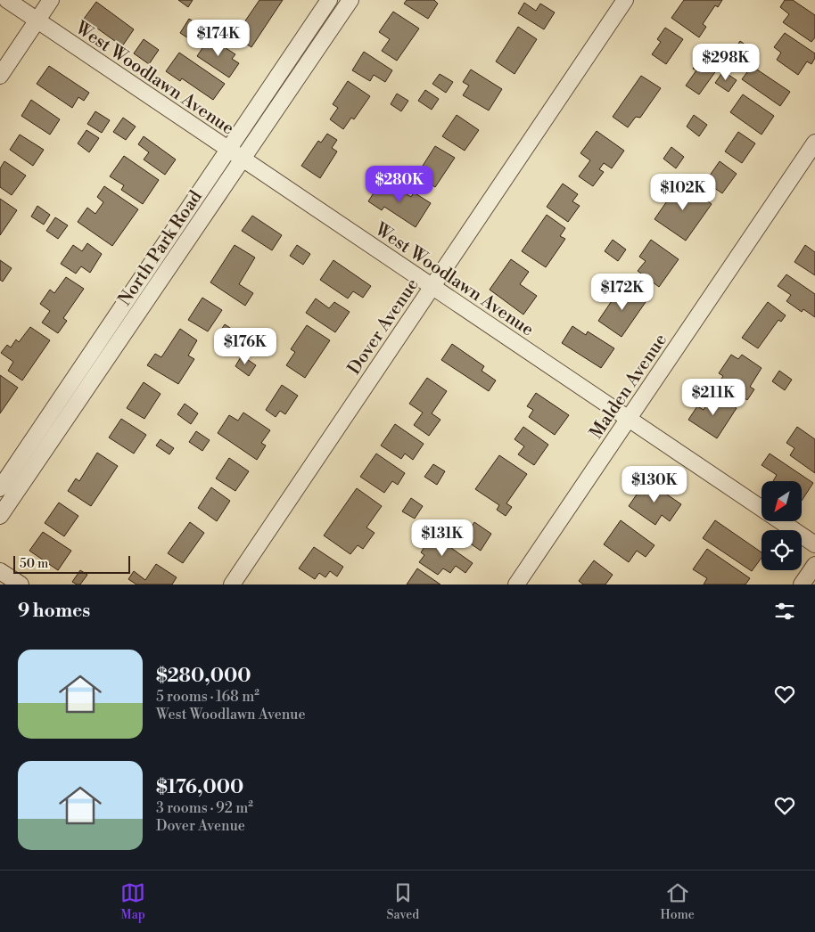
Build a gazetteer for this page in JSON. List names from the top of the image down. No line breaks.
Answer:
{"streets":{"street":["West Woodlawn Avenue","North Park Road","Dover Avenue","Malden Avenue"]},"crossings":[["West Woodlawn Avenue","North Park Road"],["West Woodlawn Avenue","Dover Avenue"],["West Woodlawn Avenue","Malden Avenue"]],"scale_bar":"50 m","north":"bottom left","page":{"price":["$174K","$298K","$280K","$102K","$172K","$176K","$211K","$130K","$131K"],"scale":"50 m","heading":"9 homes","list":[{"name":"$280,000","note":"5 rooms · 168 m² · West Woodlawn Avenue"},{"name":"$176,000","note":"3 rooms · 92 m² · Dover Avenue"}],"tabs":["Map","Saved","Home"]}}
